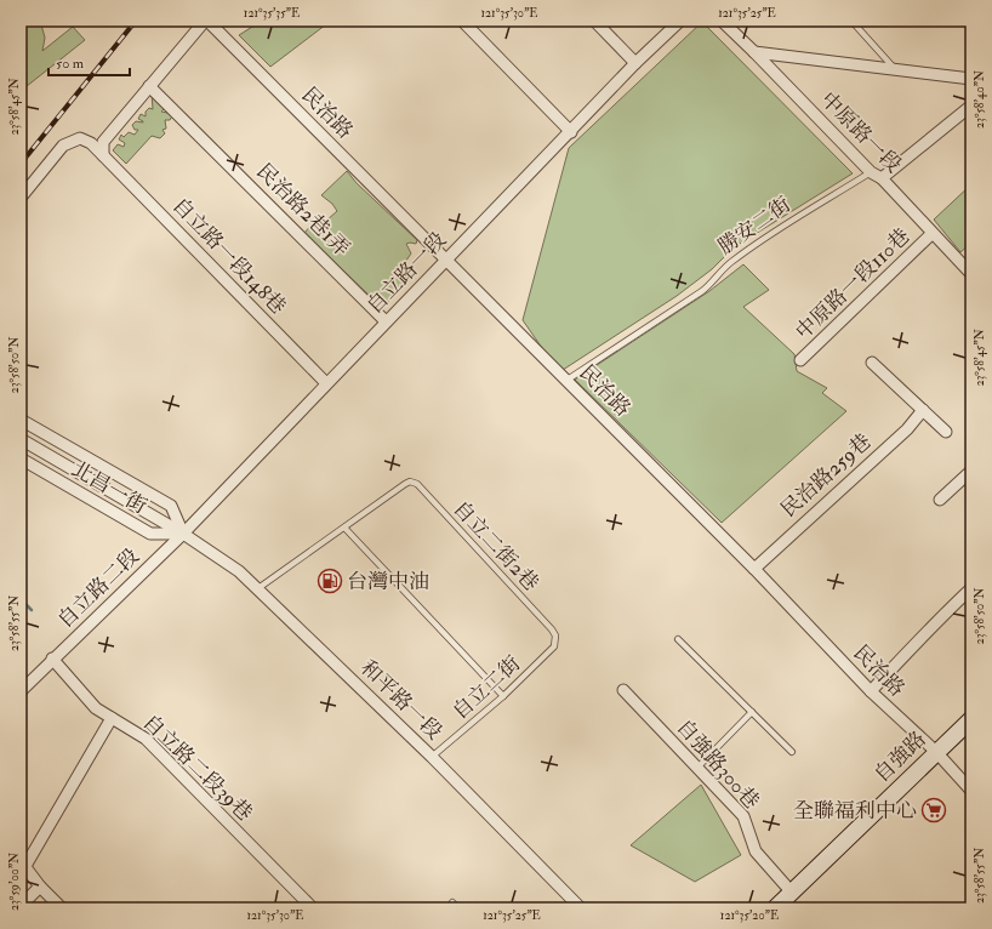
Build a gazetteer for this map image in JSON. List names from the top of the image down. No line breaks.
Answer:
{"streets":{"street":["民治路","中原路一段","民治路2巷1弄","自立路一段148巷","自立路一段","中原路一段110巷","民治路259巷","北昌一街","自立路二段","和平路一段","自強路","自強路300巷","自立路二段39巷"],"lane":["勝安二街","自立二街2巷","自立二街"]},"crossings":[["民治路","勝安二街"],["民治路","自立路一段"],["民治路","民治路259巷"],["民治路","自強路"],["中原路一段","勝安二街"],["中原路一段","中原路一段110巷"],["民治路2巷1弄","自立路一段"],["自立路一段148巷","自立路一段"],["自立路一段","北昌一街"],["自立路一段","自立路二段"],["自立路一段","和平路一段"],["北昌一街","自立路二段"],["北昌一街","和平路一段"],["自立二街2巷","自立二街"],["自立路二段","和平路一段"],["自立路二段","自立路二段39巷"],["自立二街","和平路一段"],["自強路","自強路300巷"]],"places":{"fuel station":["台灣中油"],"supermarket":["全聯福利中心"]},"scale_bar":"50 m","coordinates":["121°35'35\"E","121°35'30\"E","121°35'25\"E","23°58'40\"N","23°58'45\"N","23°58'50\"N","23°58'55\"N","23°59'00\"N","121°35'20\"E"]}
